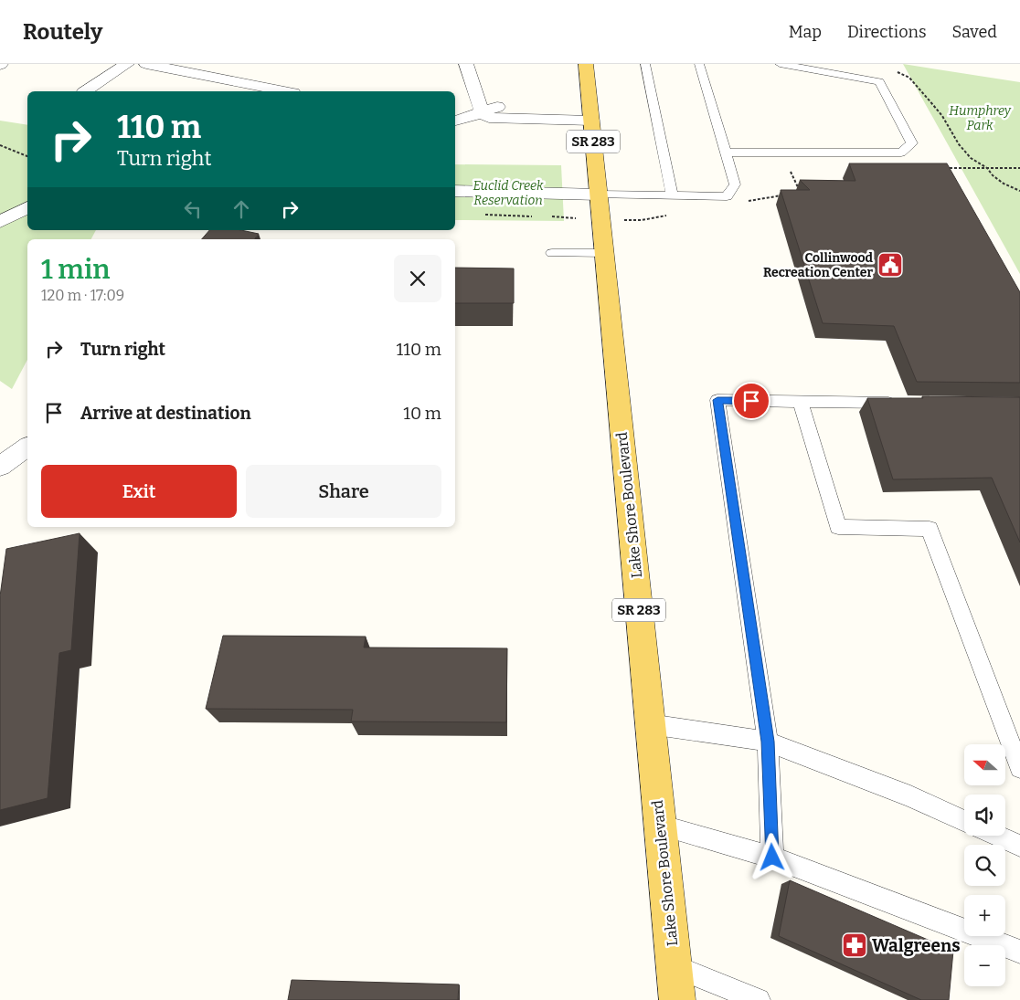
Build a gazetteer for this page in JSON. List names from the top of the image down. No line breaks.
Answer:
{"streets":{"main road":["SR 283","Lake Shore Boulevard"]},"parks":["Humphrey Park","Euclid Creek Reservation"],"places":{"public building":["Collinwood Recreation Center"],"pharmacy":["Walgreens"]},"north":"left","page":{"header":"Routely","nav":["Map","Directions","Saved"],"turn":["110 m","Turn right"],"heading":["1 min","120 m · 17:09"],"list":[{"name":"Turn right","value":"110 m"},{"name":"Arrive at destination","value":"10 m"}],"buttons":["Exit","Share"],"map_buttons":["+","−"]}}
